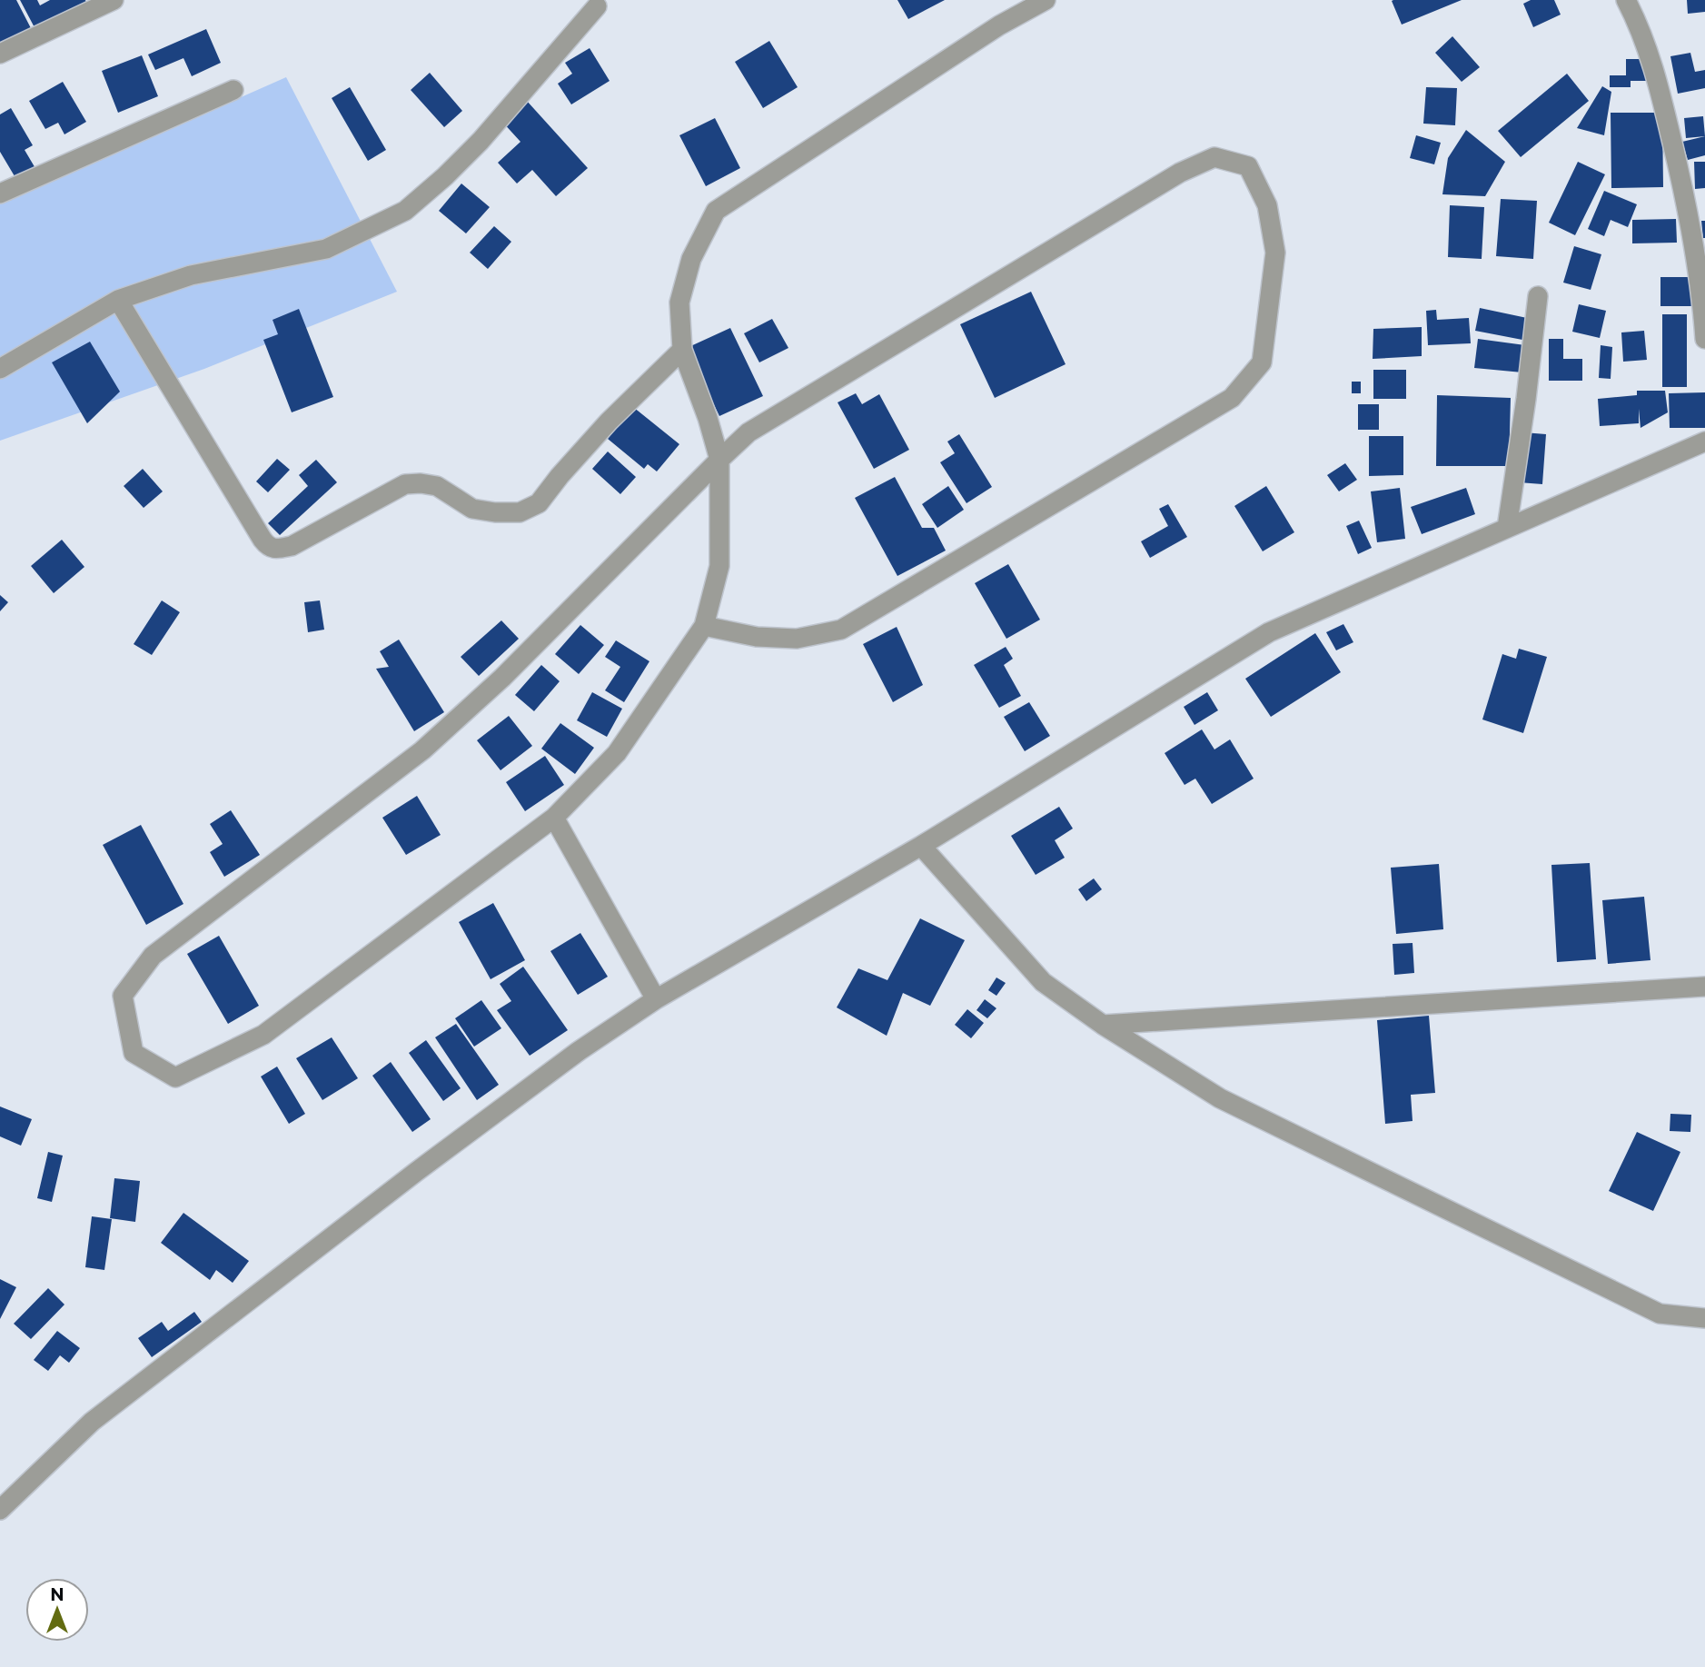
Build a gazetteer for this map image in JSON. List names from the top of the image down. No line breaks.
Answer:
{"north":"top"}
